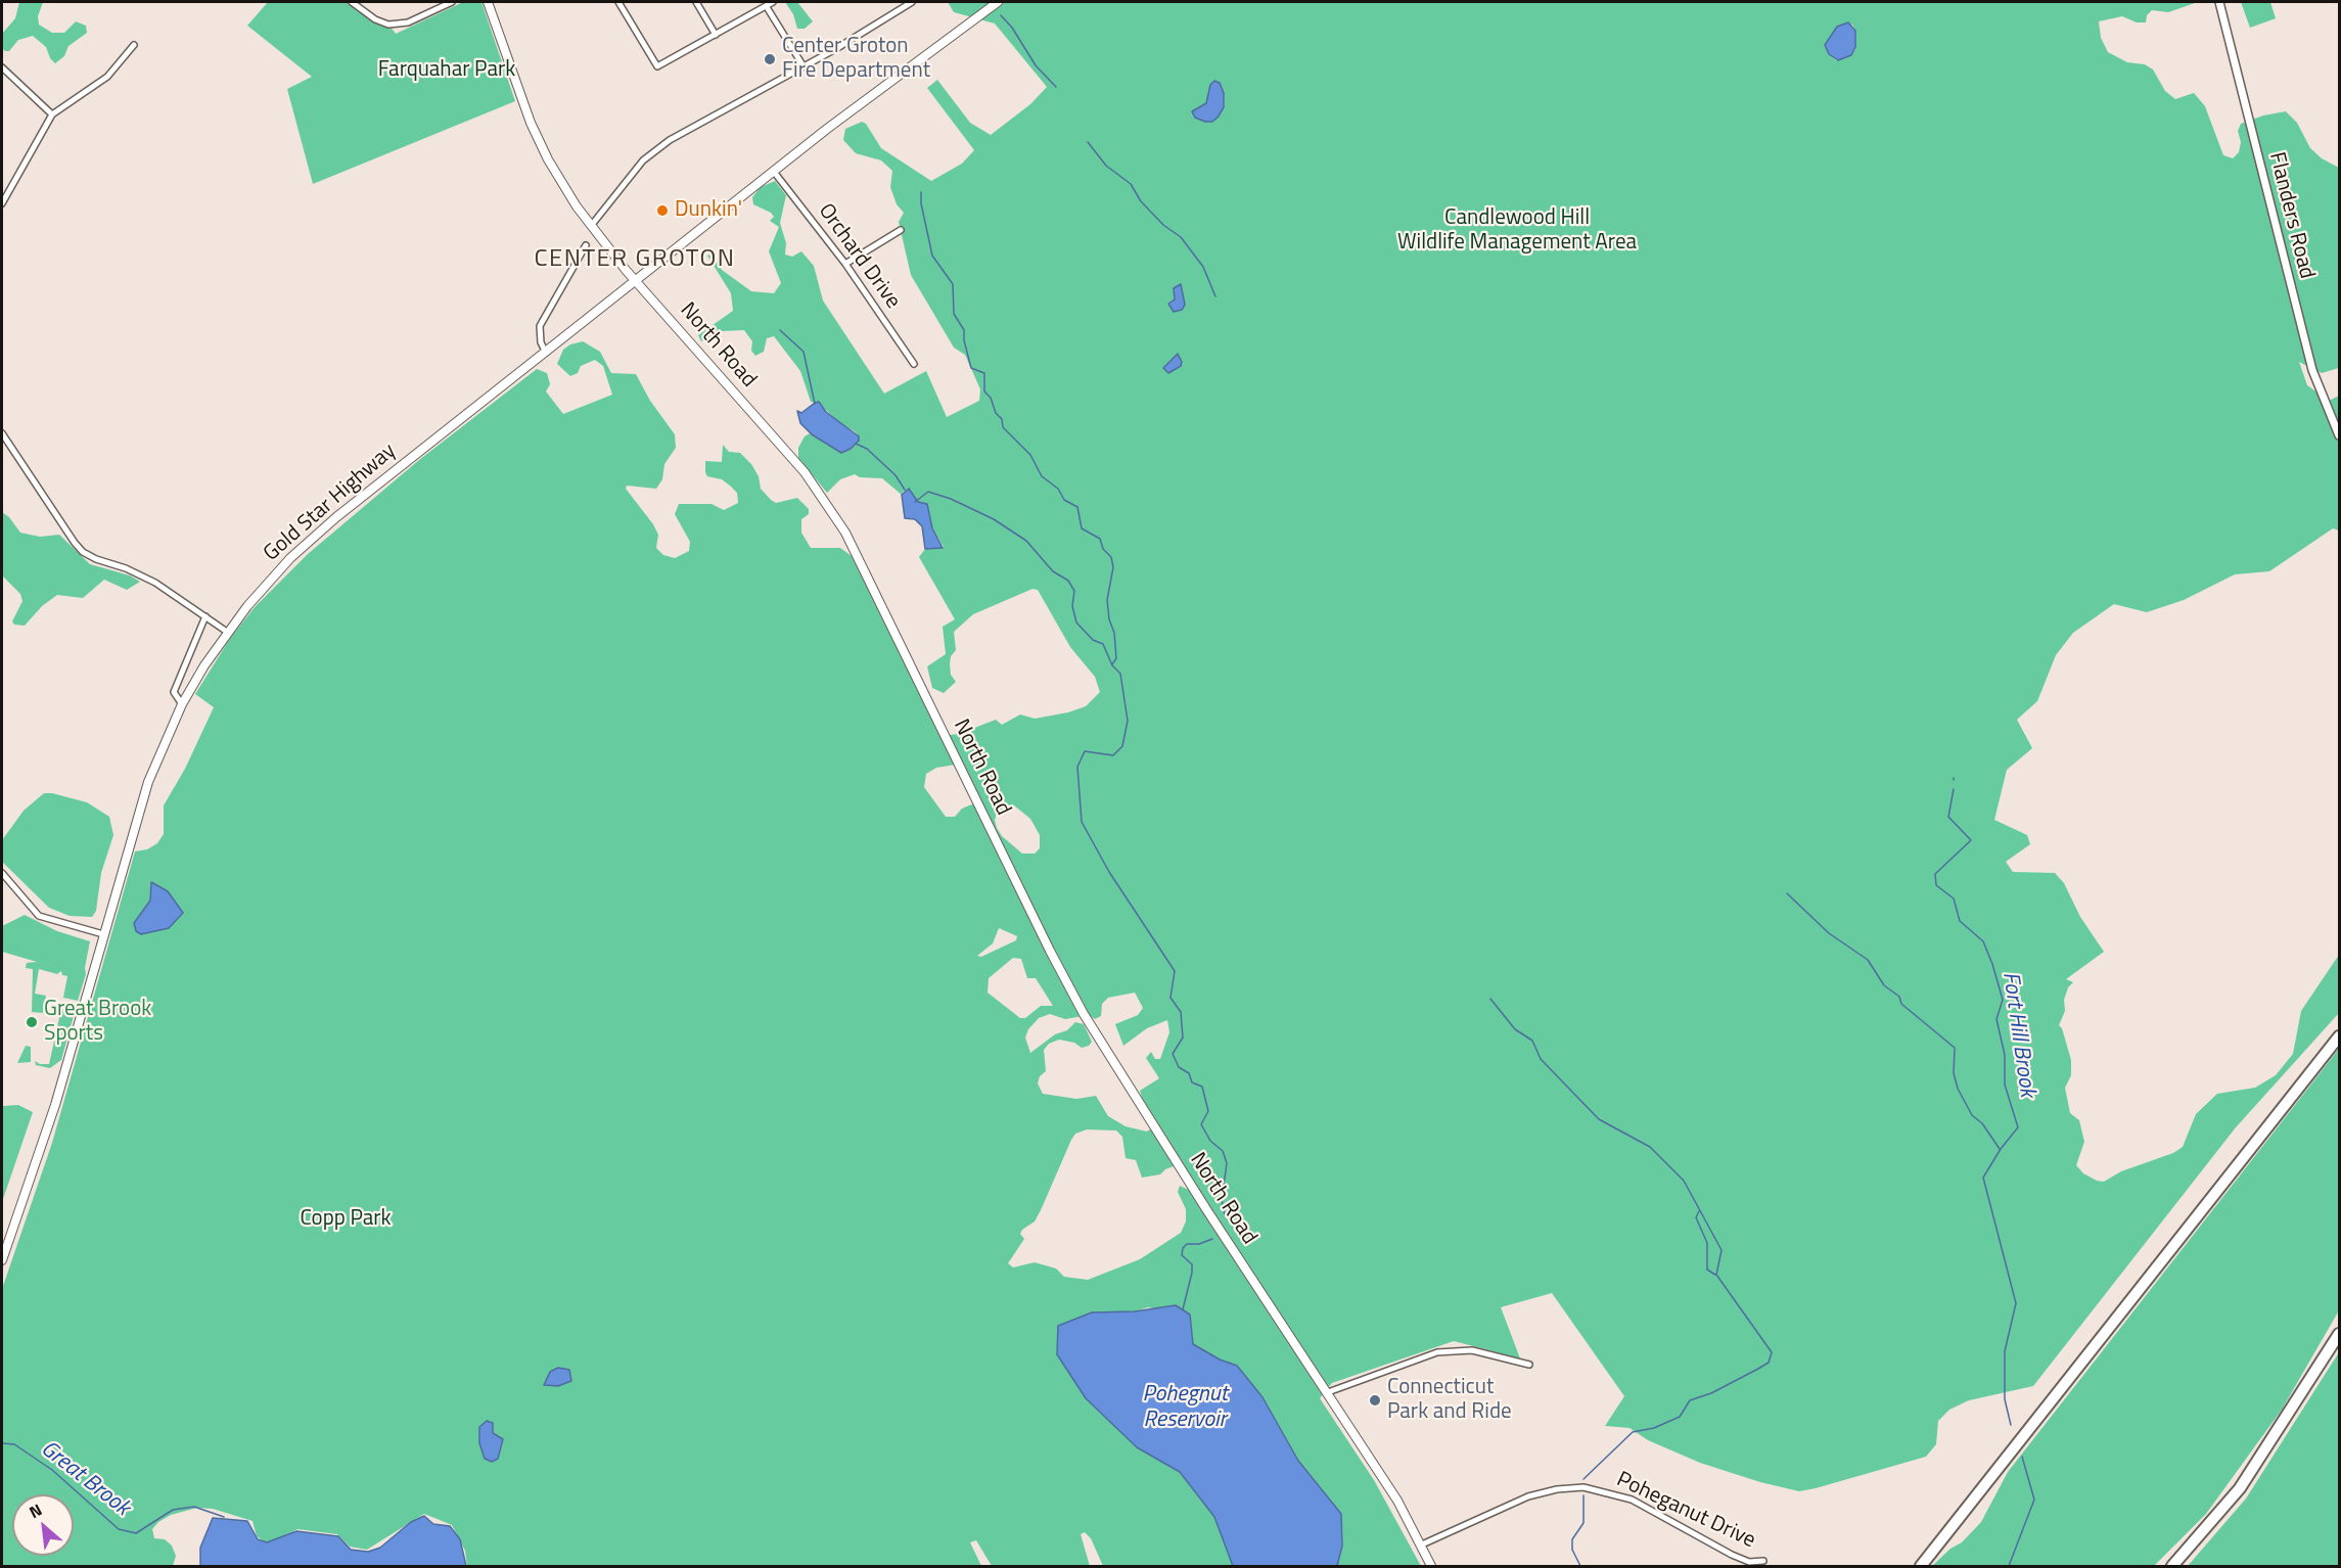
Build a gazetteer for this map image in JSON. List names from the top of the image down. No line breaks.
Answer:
{"streets":{"main road":["North Road","Gold Star Highway"],"street":["Flanders Road","Orchard Drive","Poheganut Drive"]},"crossings":[["Orchard Drive","Gold Star Highway"],["North Road","Gold Star Highway"],["North Road","Poheganut Drive"]],"districts":["CENTER GROTON"],"water":["Fort Hill Brook","Pohegnut Reservoir","Great Brook"],"parks":["Farquahar Park","Candlewood Hill Wildlife Management Area","Copp Park"],"places":["Center Groton Fire Department","Dunkin'","Great Brook Sports","Connecticut Park and Ride"],"north":"top left"}
